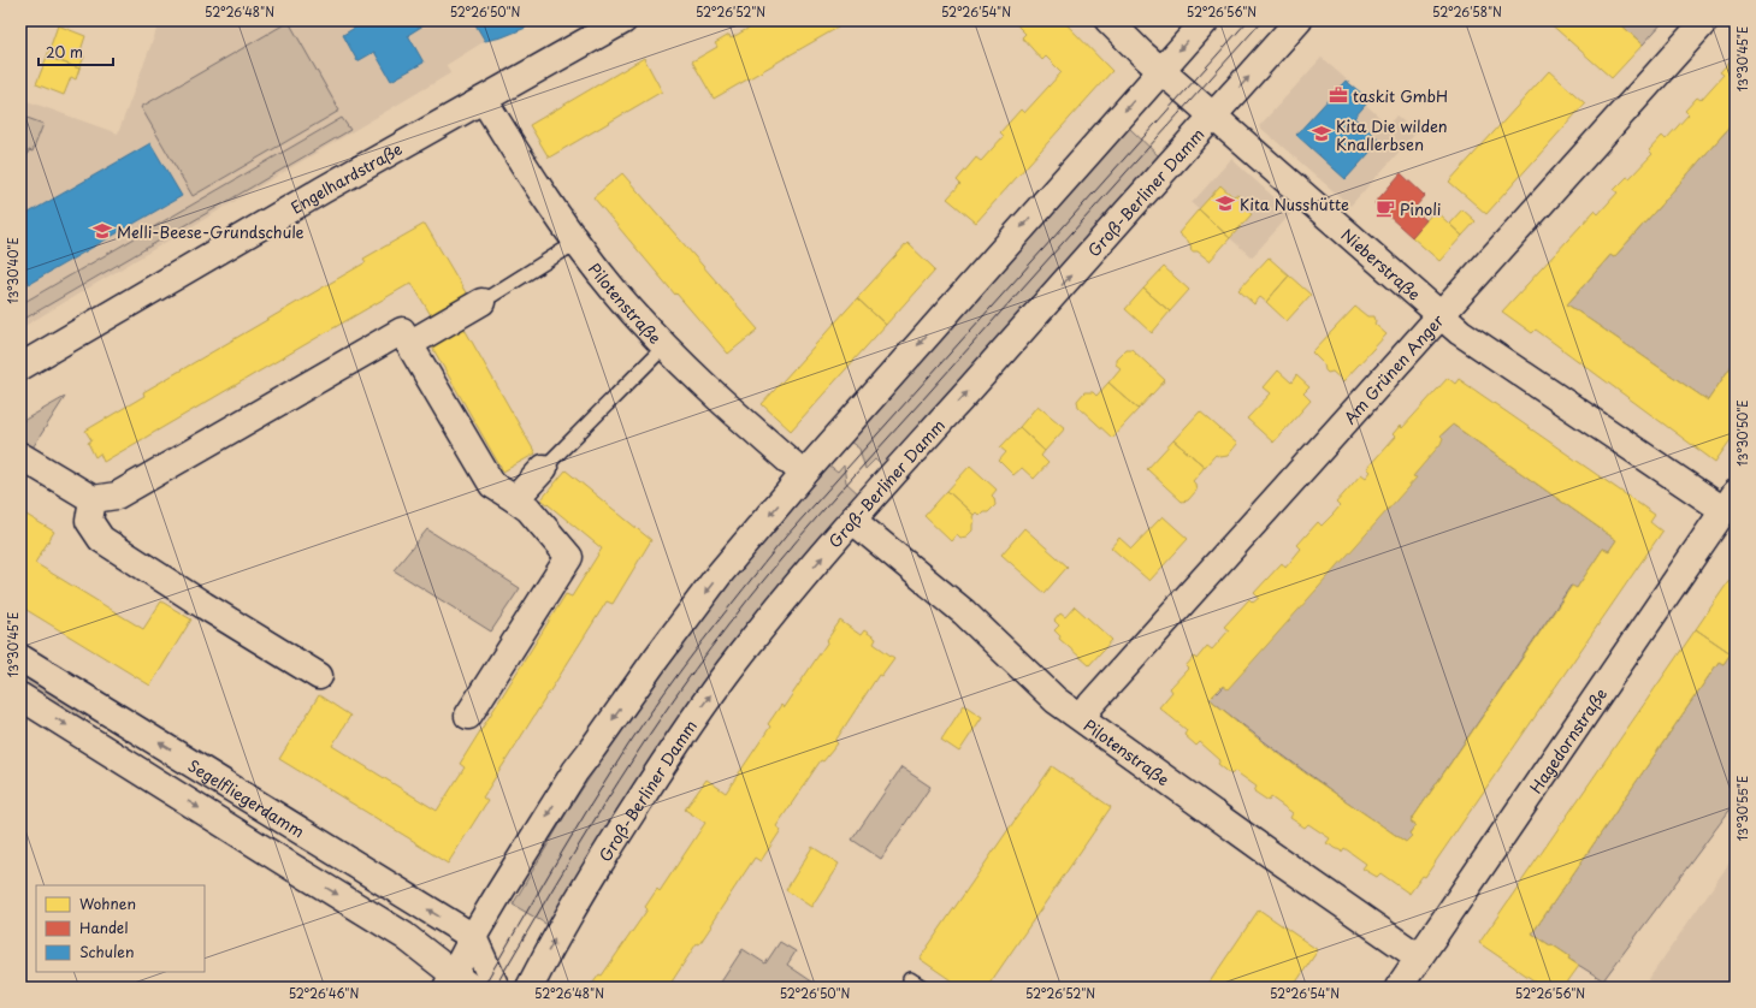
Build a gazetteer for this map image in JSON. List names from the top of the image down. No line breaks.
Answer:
{"streets":{"street":["Engelhardstraße","Groß-Berliner Damm","Nieberstraße","Pilotenstraße","Am Grünen Anger","Hagedornstraße","Segelfliegerdamm"]},"crossings":[["Engelhardstraße","Pilotenstraße"],["Groß-Berliner Damm","Nieberstraße"],["Groß-Berliner Damm","Pilotenstraße"],["Nieberstraße","Am Grünen Anger"],["Nieberstraße","Hagedornstraße"],["Pilotenstraße","Am Grünen Anger"],["Pilotenstraße","Hagedornstraße"]],"places":{"office":["taskit GmbH"],"school or university":["Kita Die wilden Knallerbsen","Kita Nusshütte","Melli-Beese-Grundschule"],"cafe":["Pinoli"]},"legend":["Wohnen","Handel","Schulen"],"scale_bar":"20 m","coordinates":["52°26'48\"N","52°26'50\"N","52°26'52\"N","52°26'54\"N","52°26'56\"N","52°26'58\"N","13°30'45\"E","13°30'40\"E","13°30'50\"E","13°30'55\"E","52°26'46\"N"]}
